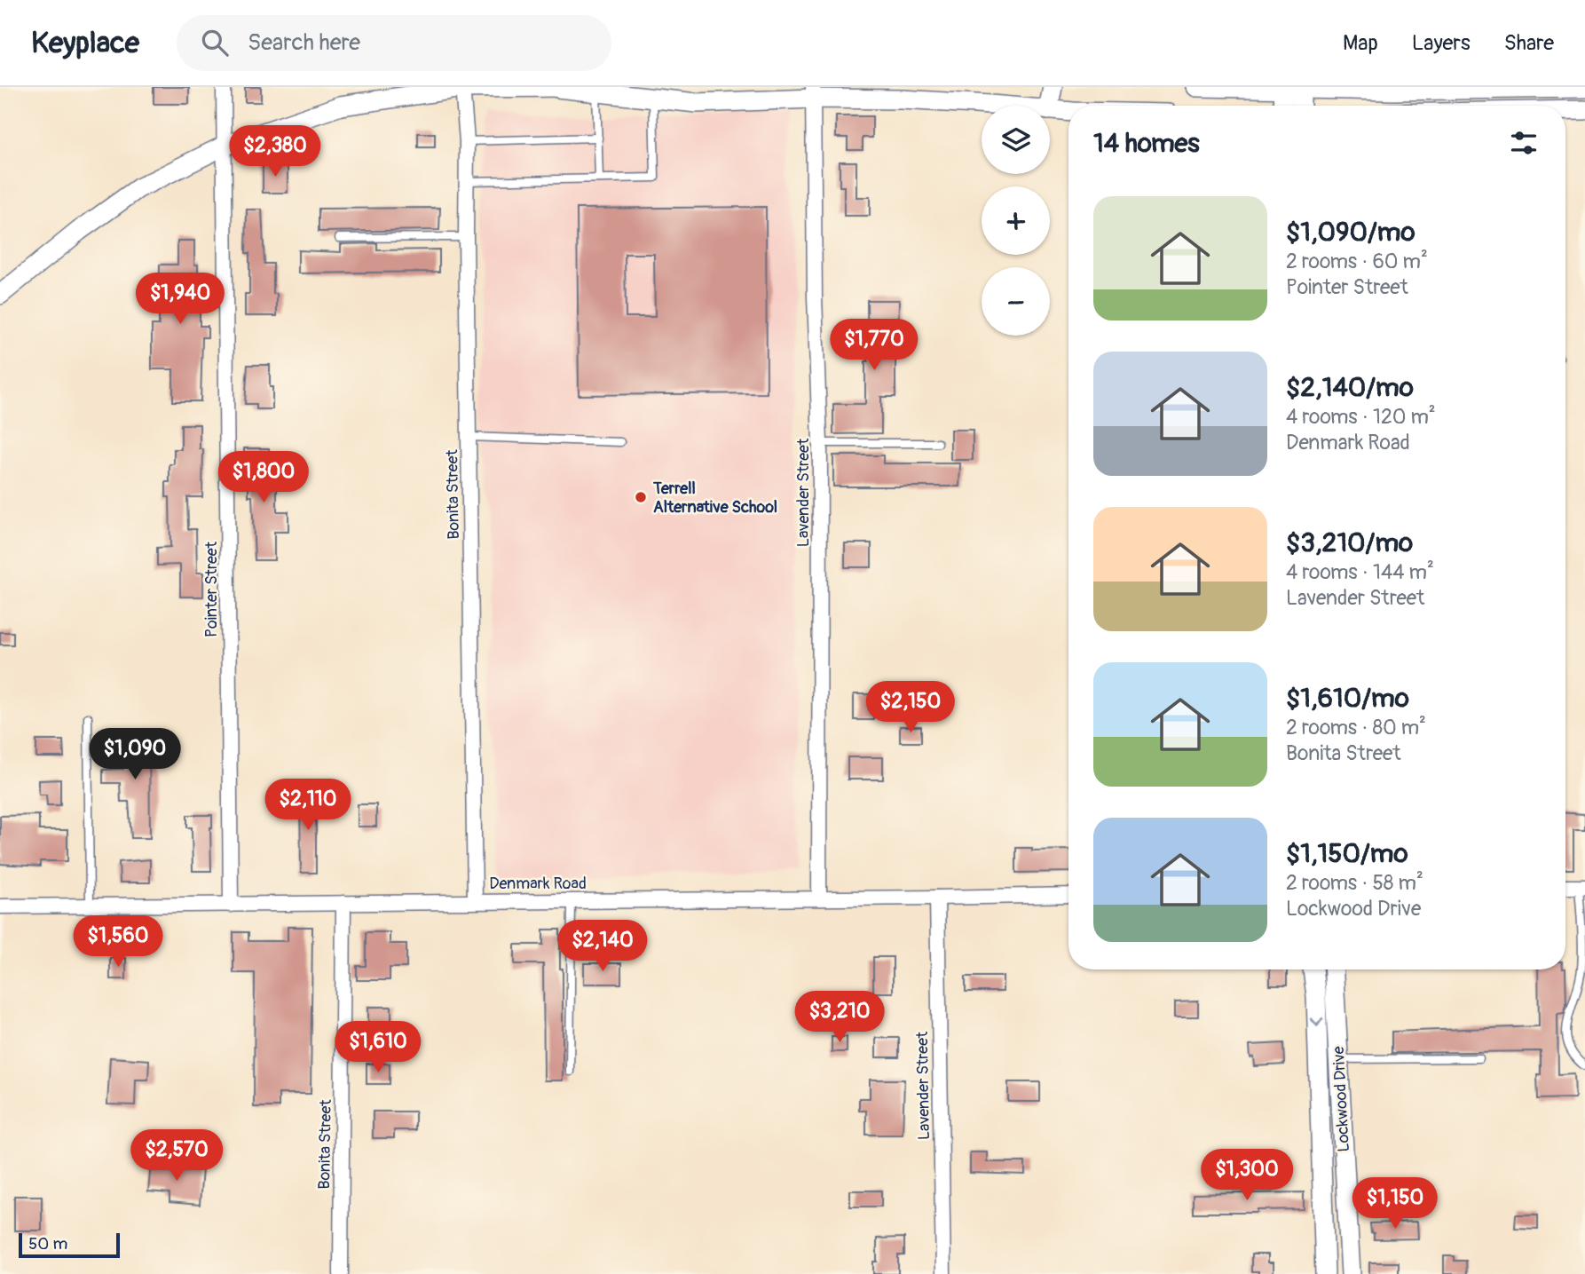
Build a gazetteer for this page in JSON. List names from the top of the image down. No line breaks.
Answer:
{"streets":{"main road":["Lockwood Drive"],"street":["Lavender Street","Bonita Street","Pointer Street","Denmark Road"]},"crossings":[["Lavender Street","Denmark Road"],["Bonita Street","Denmark Road"],["Pointer Street","Denmark Road"]],"places":["Terrell Alternative School"],"scale_bar":"50 m","page":{"header":"Keyplace","search":"Search here","nav":["Map","Layers","Share"],"map_buttons":["+","−"],"heading":"14 homes","price":["$2,380","$1,940","$1,770","$1,800","$2,150","$1,090","$2,110","$1,560","$2,140","$3,210","$1,610","$2,570","$1,300","$1,150"],"list":[{"name":"$1,090/mo","note":"2 rooms · 60 m² · Pointer Street"},{"name":"$2,140/mo","note":"4 rooms · 120 m² · Denmark Road"},{"name":"$3,210/mo","note":"4 rooms · 144 m² · Lavender Street"},{"name":"$1,610/mo","note":"2 rooms · 80 m² · Bonita Street"},{"name":"$1,150/mo","note":"2 rooms · 58 m² · Lockwood Drive"}],"scale":"50 m"}}
